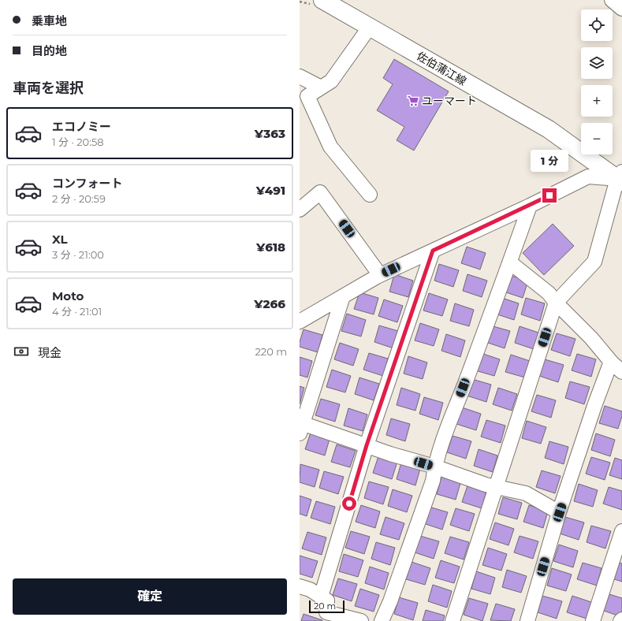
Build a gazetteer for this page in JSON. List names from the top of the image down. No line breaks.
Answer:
{"streets":{"main road":["佐伯蒲江線"]},"places":{"supermarket":["ユーマート"]},"scale_bar":"20 m","page":{"banner":["乗車地","目的地"],"map_buttons":["+","−"],"heading":"車両を選択","list":[{"name":"エコノミー","note":"1 分 · 20:58","value":"¥363"},{"name":"コンフォート","note":"2 分 · 20:59","value":"¥491"},{"name":"XL","note":"3 分 · 21:00","value":"¥618"},{"name":"Moto","note":"4 分 · 21:01","value":"¥266"}],"bubble":"1 分","pay":["現金","220 m"],"buttons":"確定","scale":"20 m"}}
